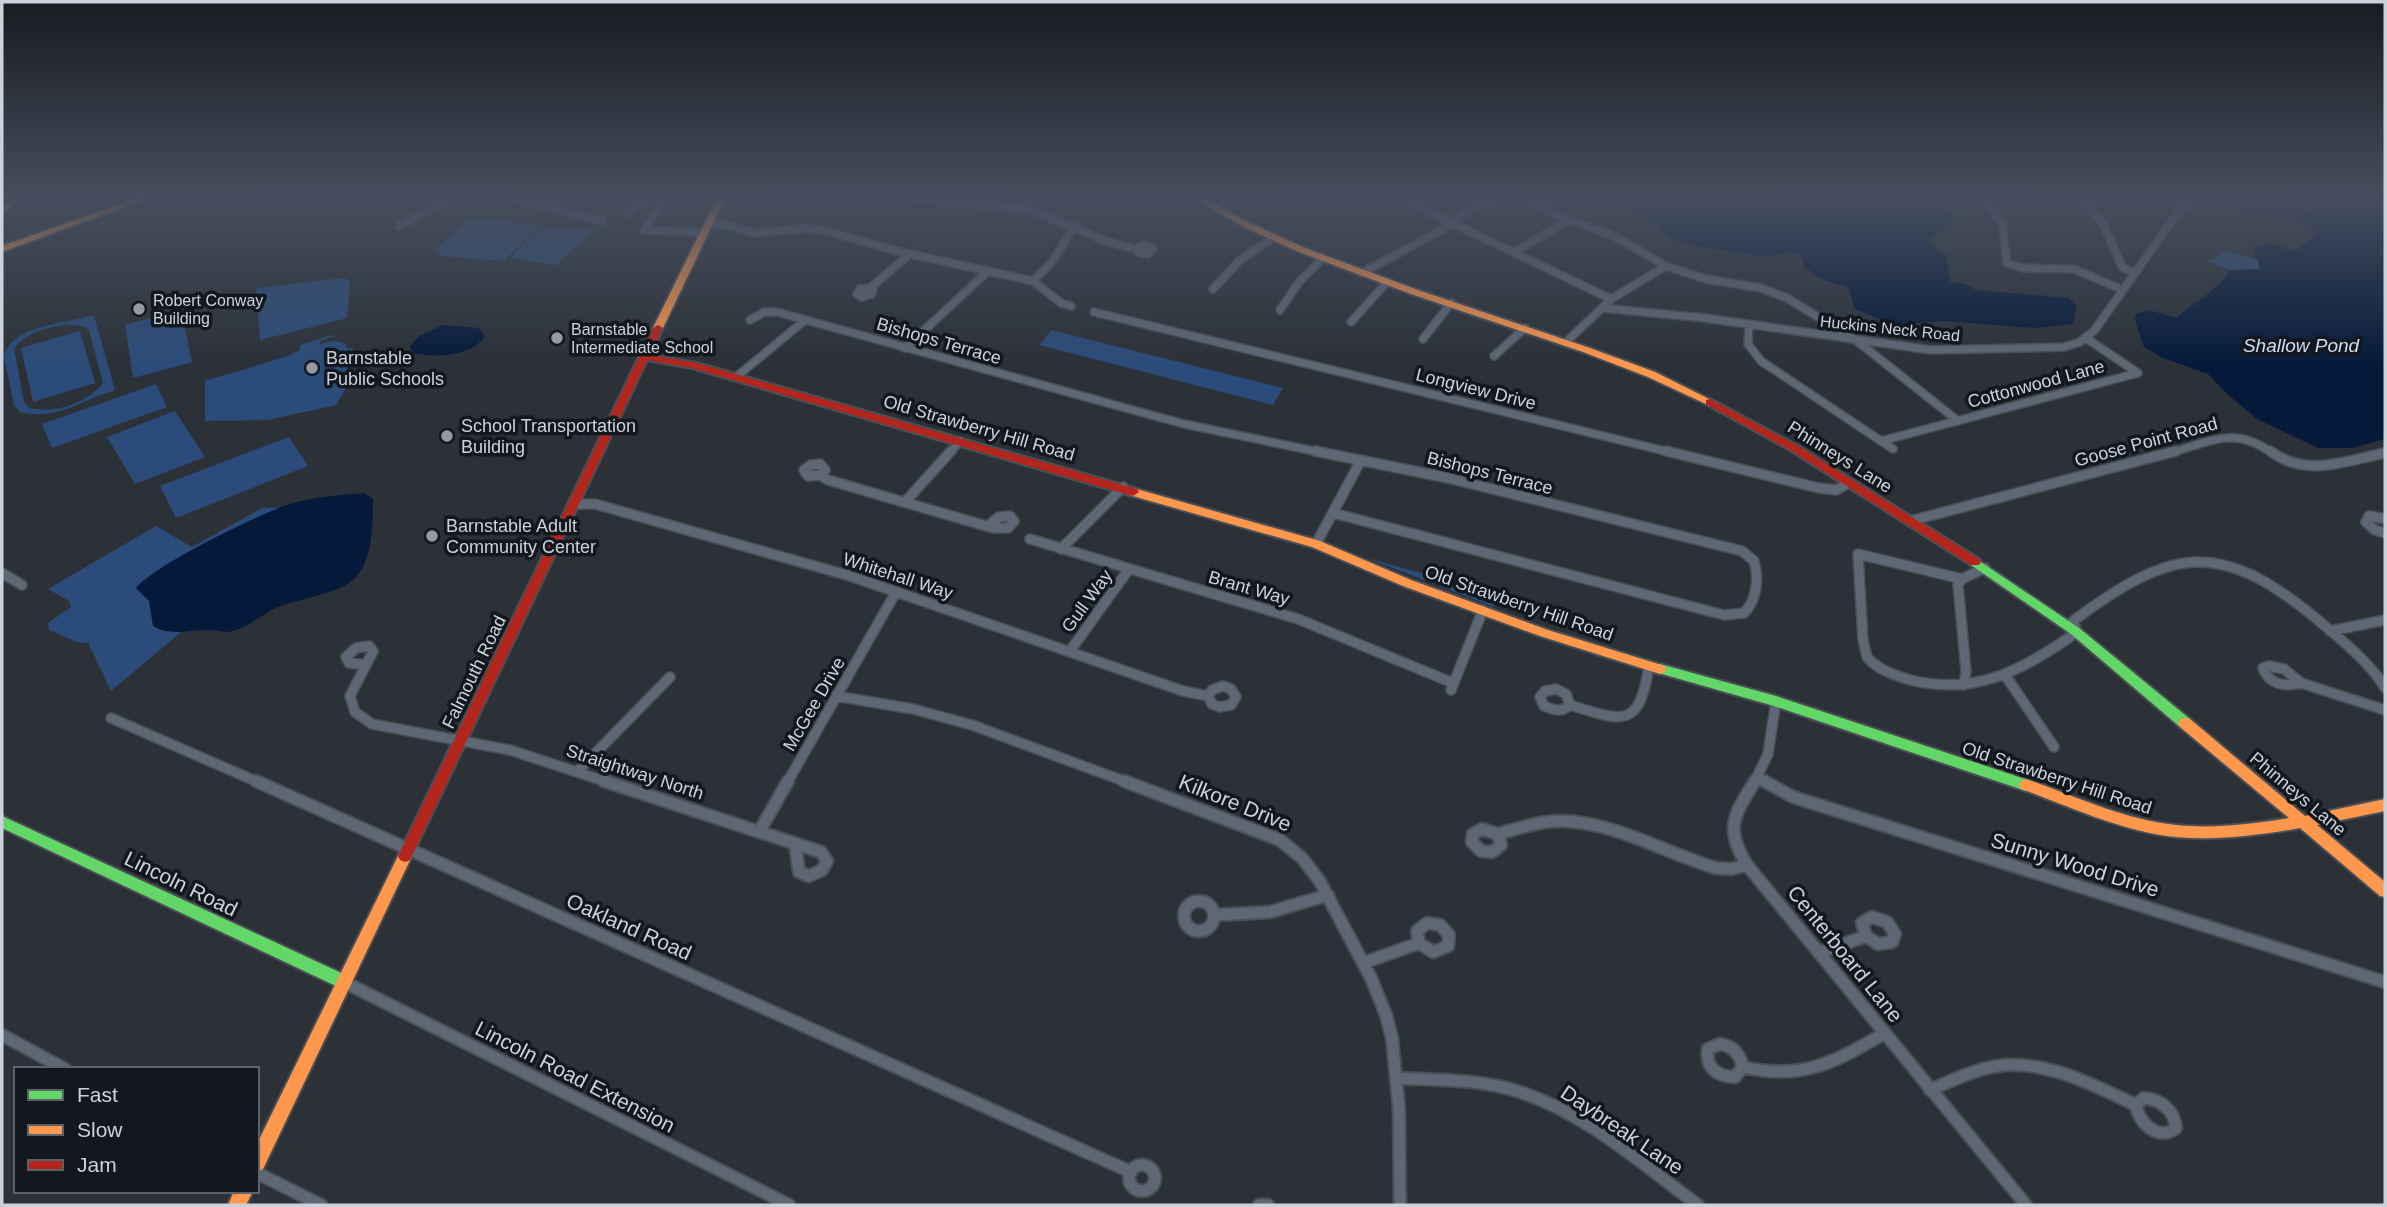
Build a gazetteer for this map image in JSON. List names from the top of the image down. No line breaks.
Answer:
{"streets":{"main road":["Old Strawberry Hill Road","Phinneys Lane","Falmouth Road","Lincoln Road"],"street":["Huckins Neck Road","Bishops Terrace","Cottonwood Lane","Longview Drive","Goose Point Road","Whitehall Way","Brant Way","Gull Way","McGee Drive","Straightway North","Kilkore Drive","Sunny Wood Drive","Oakland Road","Centerboard Lane","Lincoln Road Extension","Daybreak Lane"]},"crossings":[["Huckins Neck Road","Cottonwood Lane"],["Longview Drive","Phinneys Lane"],["Old Strawberry Hill Road","Phinneys Lane"],["Old Strawberry Hill Road","Brant Way"],["Old Strawberry Hill Road","Falmouth Road"],["Old Strawberry Hill Road","Centerboard Lane"],["Goose Point Road","Phinneys Lane"],["Whitehall Way","Gull Way"],["Whitehall Way","Falmouth Road"],["Whitehall Way","McGee Drive"],["Brant Way","Gull Way"],["Falmouth Road","Straightway North"],["Falmouth Road","Lincoln Road"],["Falmouth Road","Oakland Road"],["Falmouth Road","Lincoln Road Extension"],["McGee Drive","Straightway North"],["McGee Drive","Kilkore Drive"],["Kilkore Drive","Daybreak Lane"],["Sunny Wood Drive","Centerboard Lane"],["Lincoln Road","Lincoln Road Extension"]],"water":["Shallow Pond"],"places":["Robert Conway Building","Barnstable Intermediate School","Barnstable Public Schools","School Transportation Building","Barnstable Adult Community Center"],"legend":["Fast","Slow","Jam"]}
